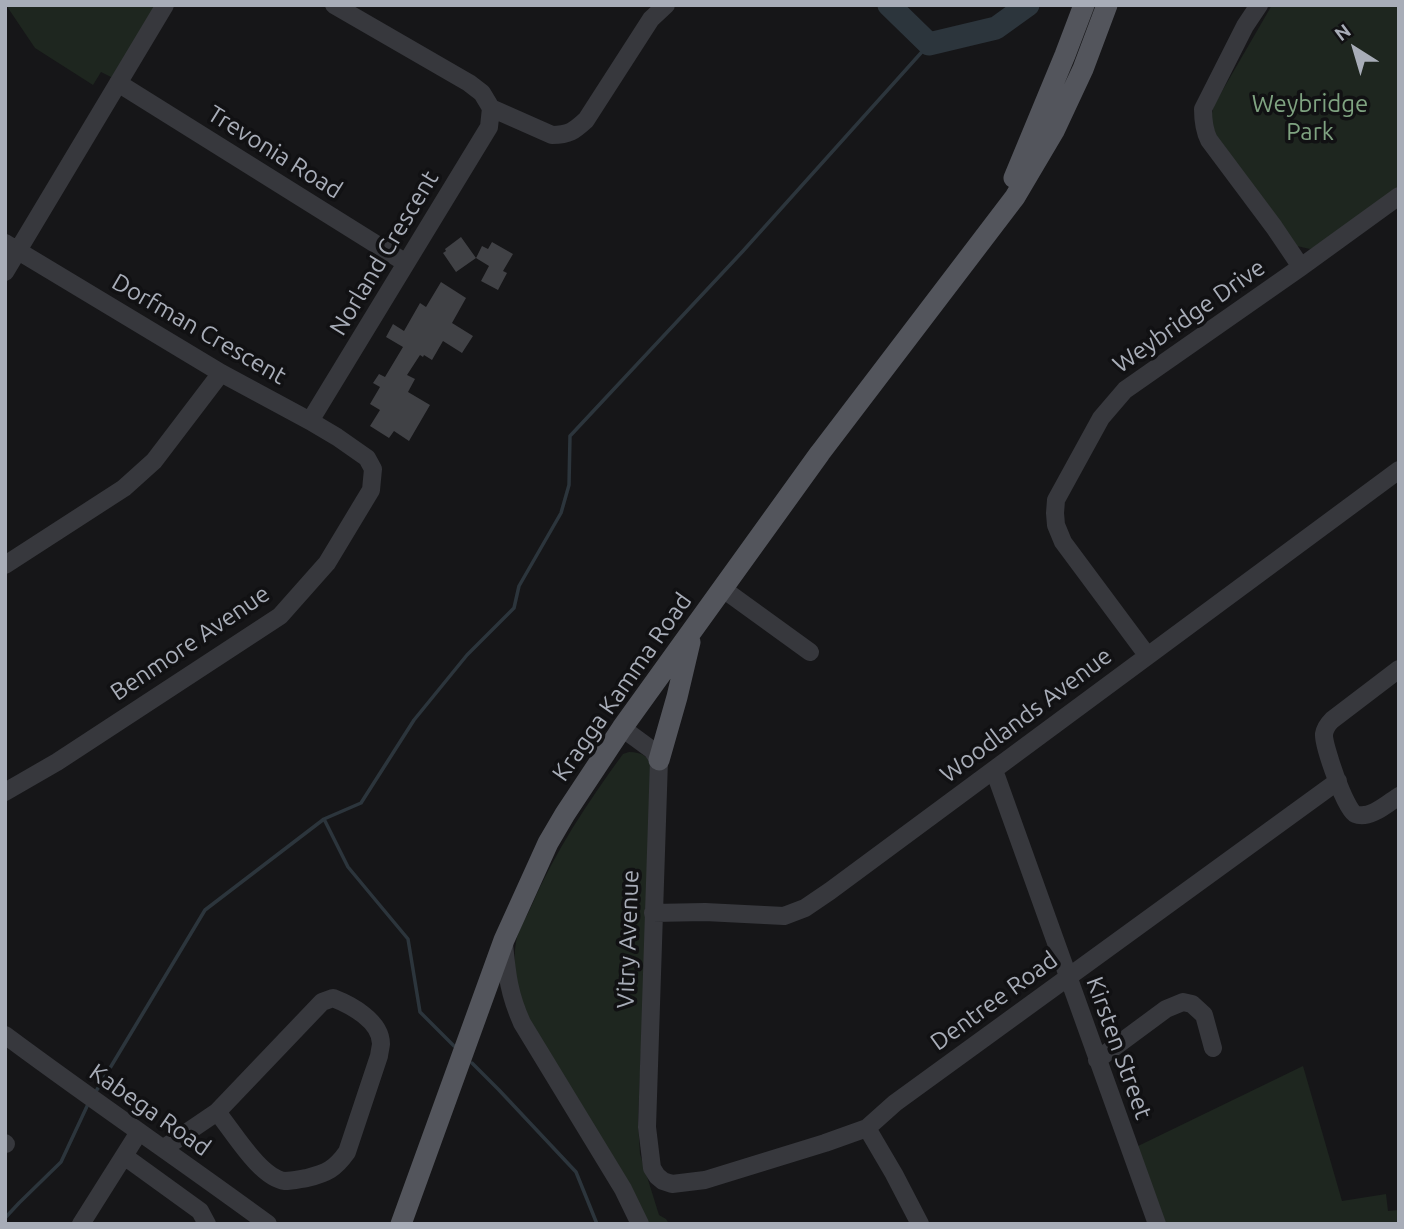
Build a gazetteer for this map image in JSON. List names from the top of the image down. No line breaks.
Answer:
{"streets":{"main road":["Kragga Kamma Road"],"street":["Trevonia Road","Norland Crescent","Weybridge Drive","Dorfman Crescent","Benmore Avenue","Woodlands Avenue","Vitry Avenue","Dentree Road","Kirsten Street","Kabega Road"]},"crossings":[["Trevonia Road","Norland Crescent"],["Norland Crescent","Dorfman Crescent"],["Weybridge Drive","Woodlands Avenue"],["Dorfman Crescent","Benmore Avenue"],["Woodlands Avenue","Vitry Avenue"],["Woodlands Avenue","Kirsten Street"],["Vitry Avenue","Dentree Road"],["Dentree Road","Kirsten Street"]],"parks":["Weybridge Park"],"north":"top left"}
